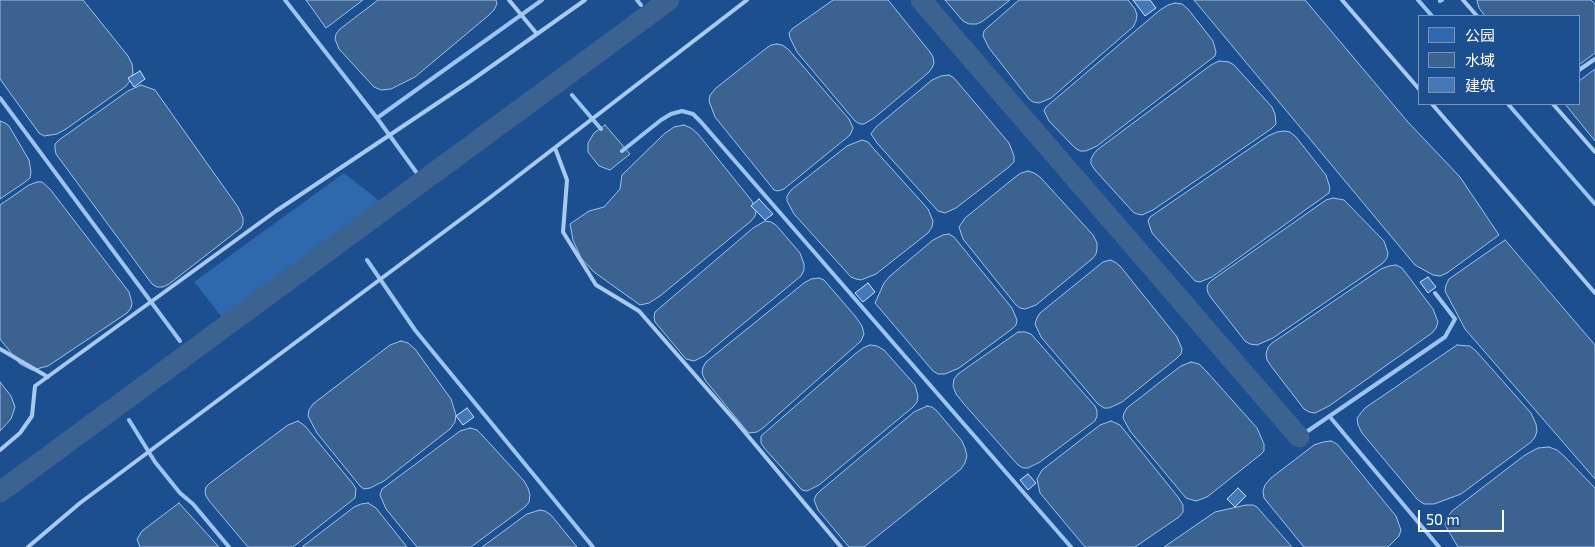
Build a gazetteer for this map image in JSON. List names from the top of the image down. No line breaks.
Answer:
{"legend":["公园","水域","建筑"],"scale_bar":"50 m"}
